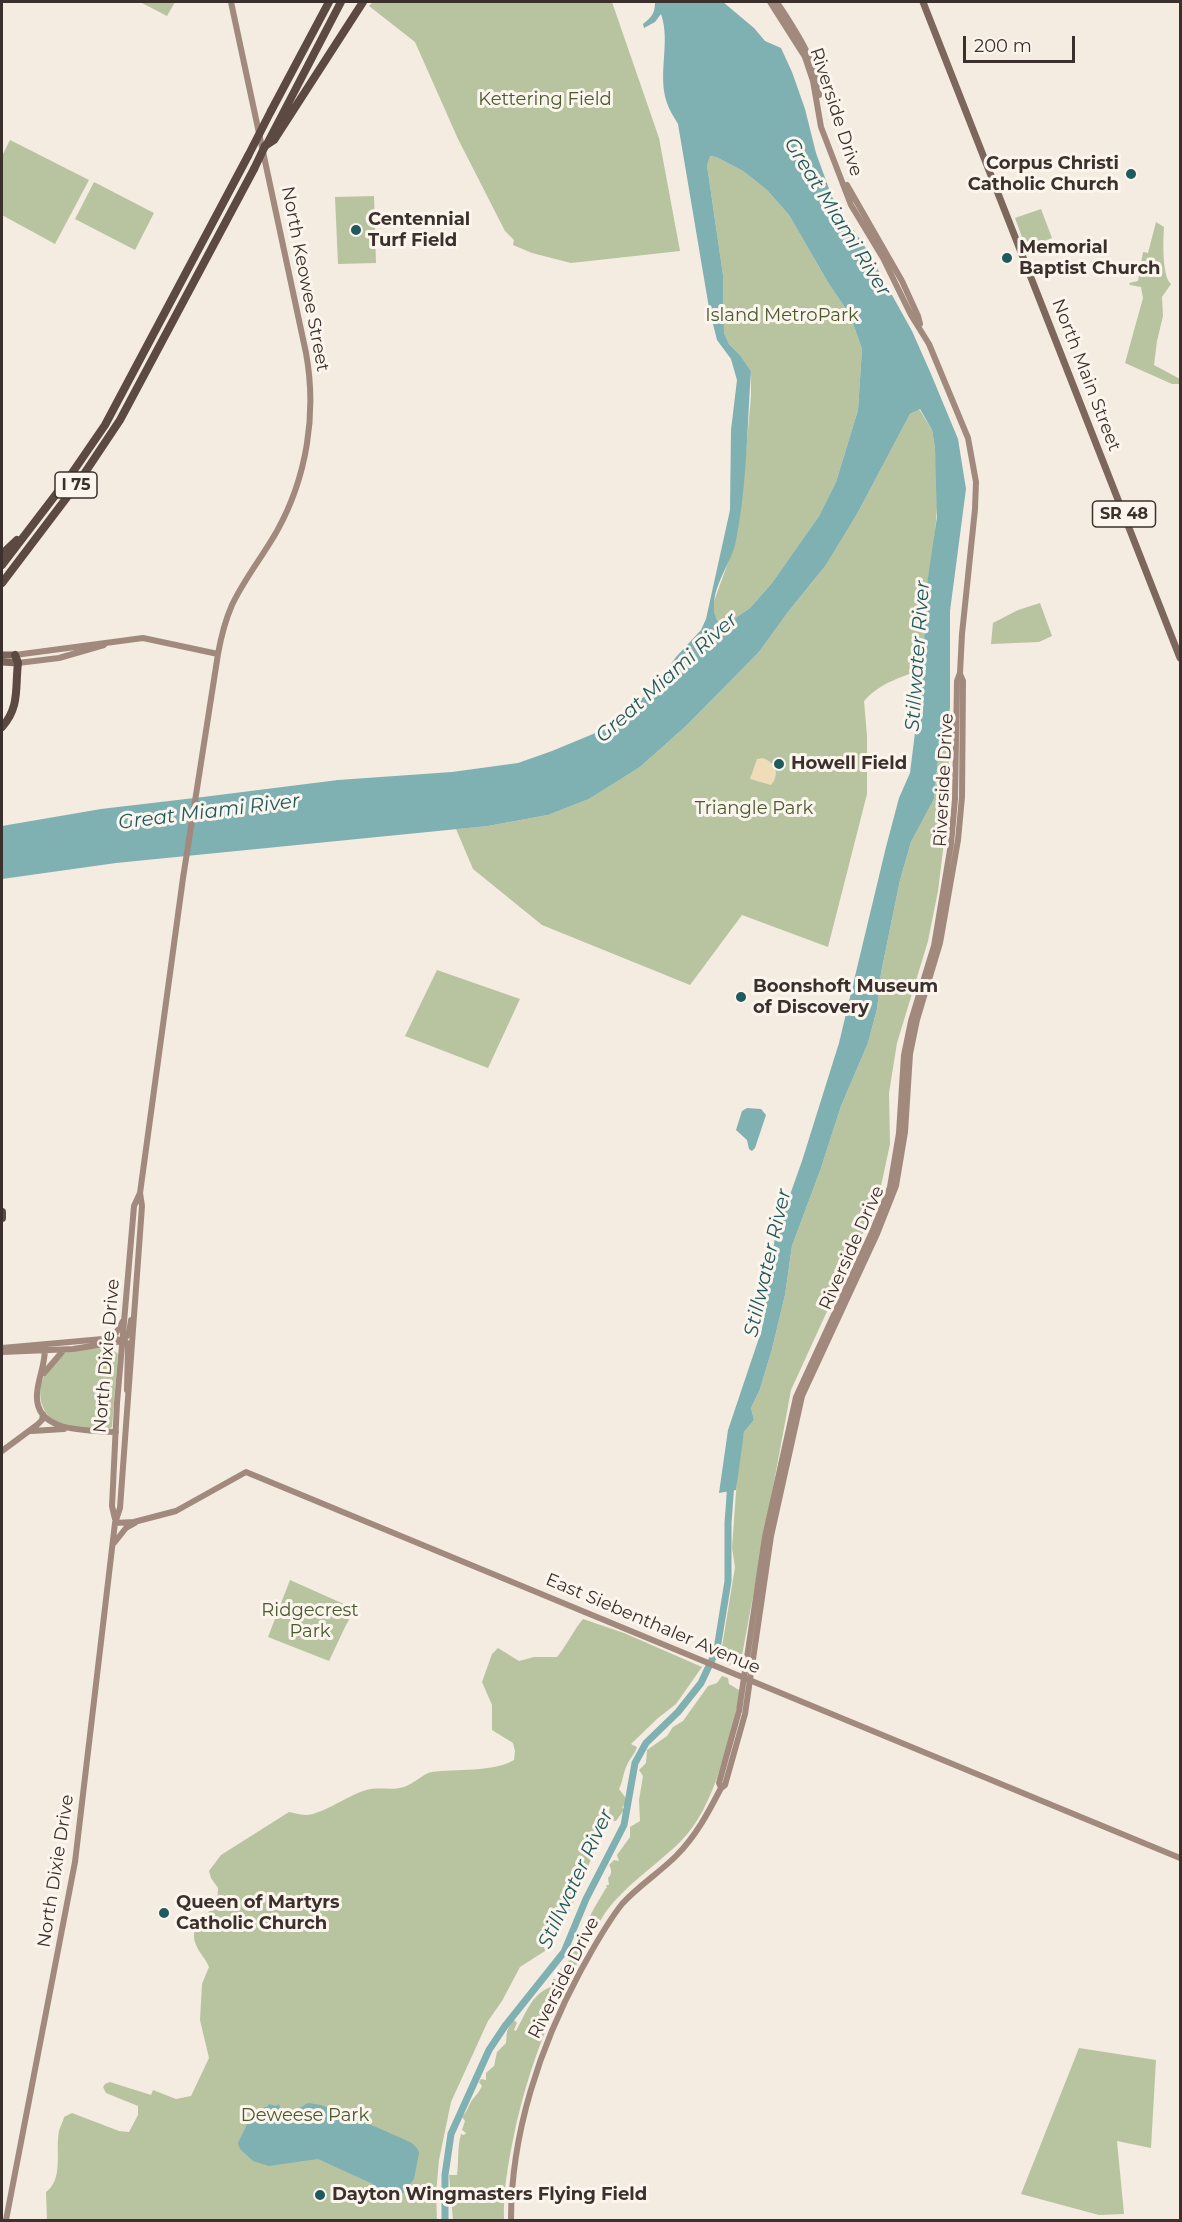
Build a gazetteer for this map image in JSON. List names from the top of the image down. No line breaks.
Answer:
{"streets":{"highway":["I 75"],"main road":["Riverside Drive","North Keowee Street","North Main Street","SR 48","North Dixie Drive","East Siebenthaler Avenue"]},"crossings":[["Riverside Drive","East Siebenthaler Avenue"],["North Keowee Street","North Dixie Drive"],["North Dixie Drive","East Siebenthaler Avenue"]],"water":["Great Miami River","Stillwater River"],"parks":["Kettering Field","Island MetroPark","Triangle Park","Ridgecrest Park","Deweese Park"],"places":["Corpus Christi Catholic Church","Centennial Turf Field","Memorial Baptist Church","Howell Field","Boonshoft Museum of Discovery","Queen of Martyrs Catholic Church","Dayton Wingmasters Flying Field"],"scale_bar":"200 m"}
